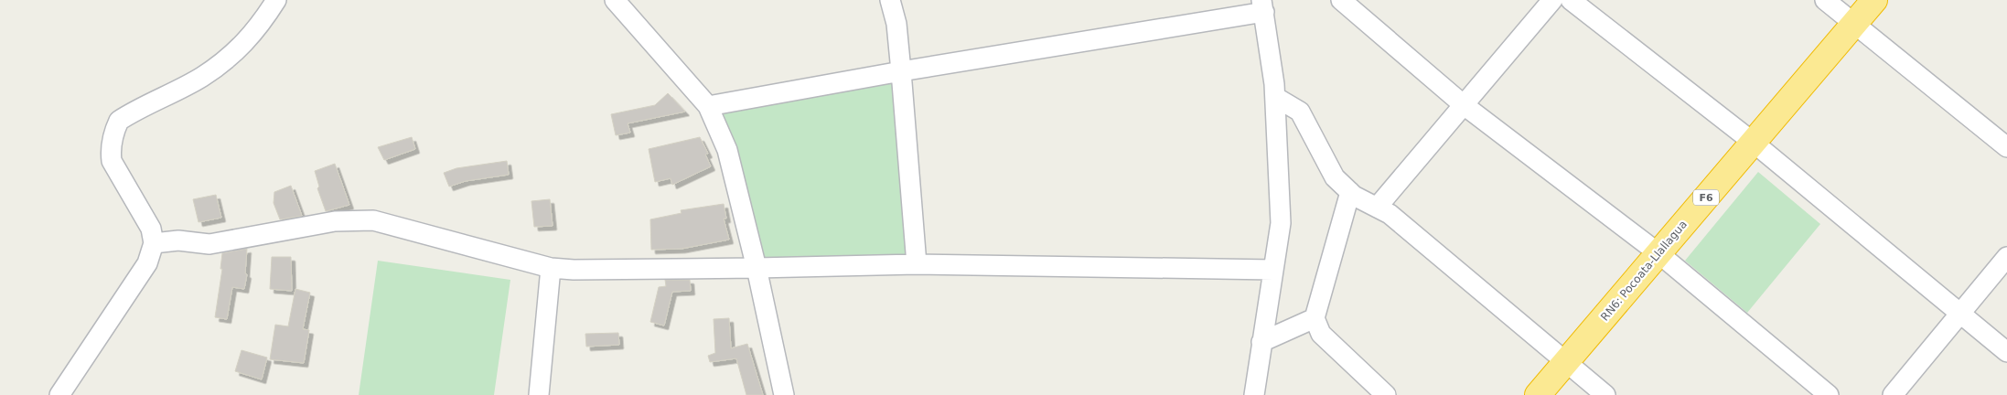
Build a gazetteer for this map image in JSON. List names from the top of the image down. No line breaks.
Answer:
{"streets":{"highway":["F6","RN6: Pocoata-Llallagua"]}}
